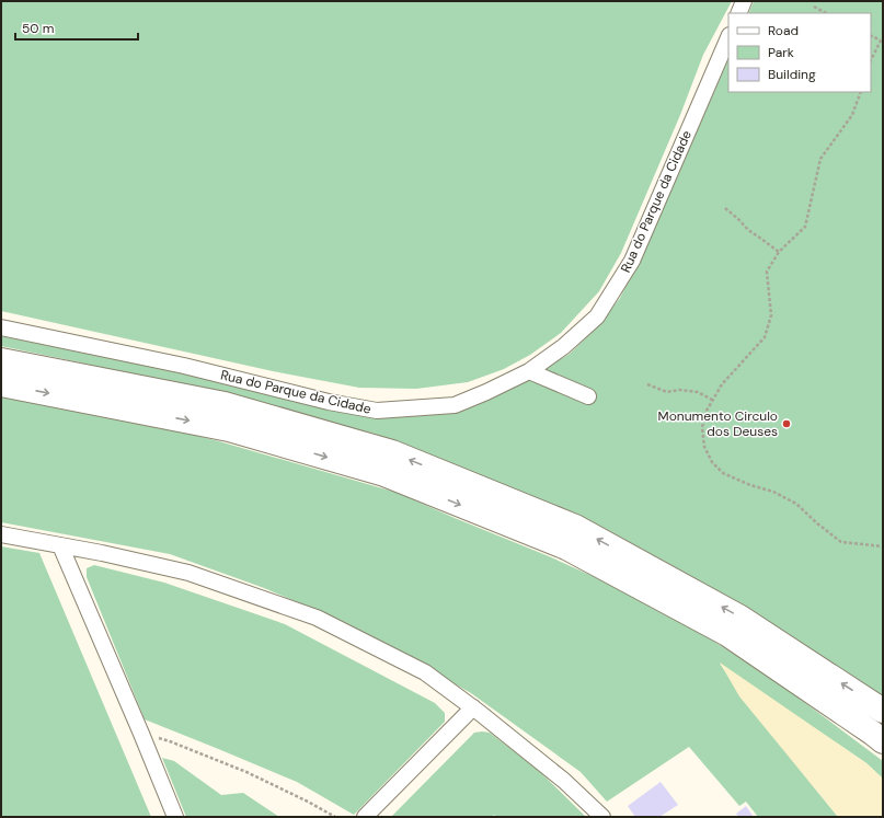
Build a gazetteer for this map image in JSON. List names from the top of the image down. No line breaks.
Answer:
{"streets":{"street":["Rua do Parque da Cidade"]},"places":["Monumento Circulo dos Deuses"],"legend":["Road","Park","Building"],"scale_bar":"50 m"}
